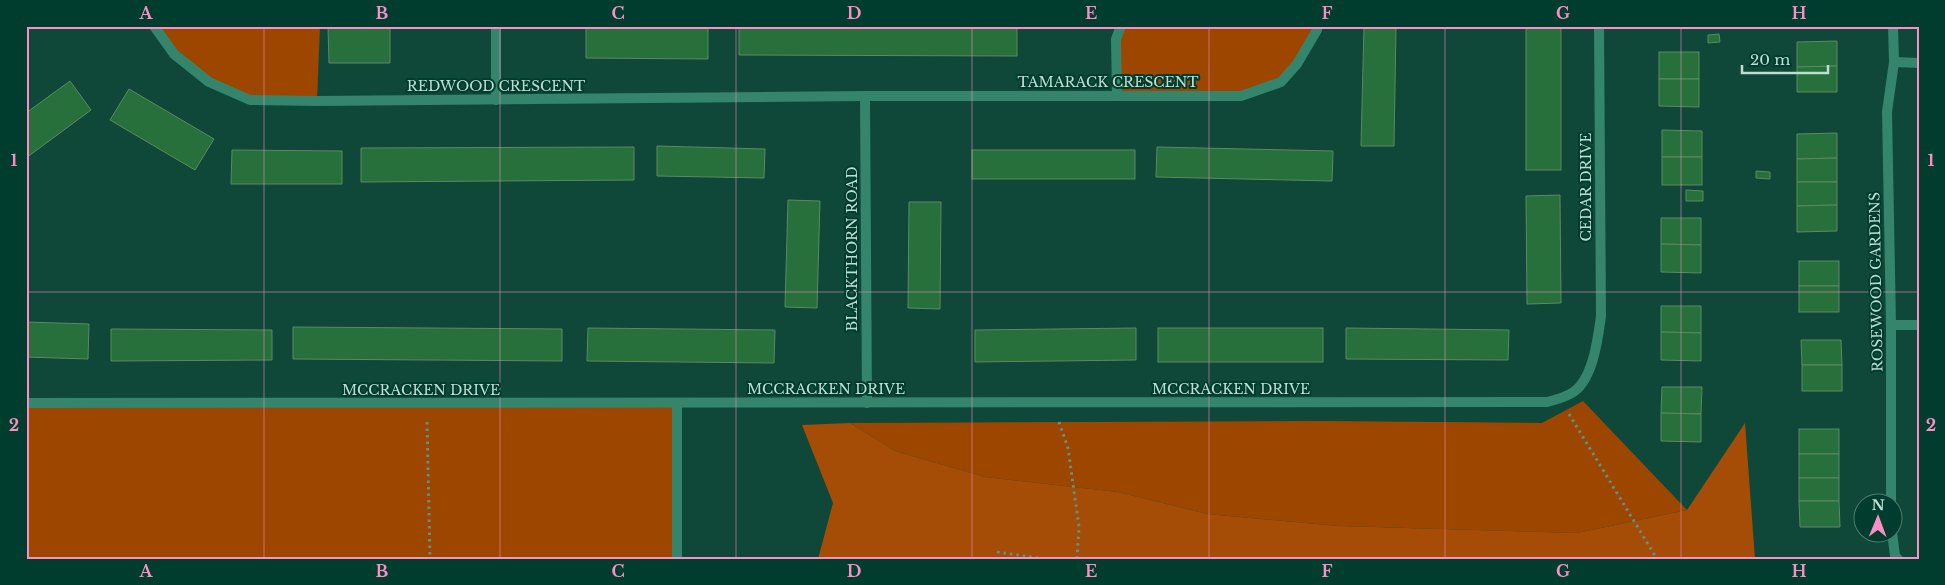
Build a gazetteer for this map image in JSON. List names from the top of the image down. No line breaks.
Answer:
{"streets":{"street":["TAMARACK CRESCENT","REDWOOD CRESCENT","CEDAR DRIVE","BLACKTHORN ROAD","ROSEWOOD GARDENS","MCCRACKEN DRIVE"]},"crossings":[["TAMARACK CRESCENT","REDWOOD CRESCENT"],["TAMARACK CRESCENT","BLACKTHORN ROAD"],["REDWOOD CRESCENT","BLACKTHORN ROAD"],["CEDAR DRIVE","MCCRACKEN DRIVE"],["BLACKTHORN ROAD","MCCRACKEN DRIVE"]],"scale_bar":"20 m","north":"top","grid":{"columns":["A","B","C","D","E","F","G","H"],"rows":["1","2"]}}
